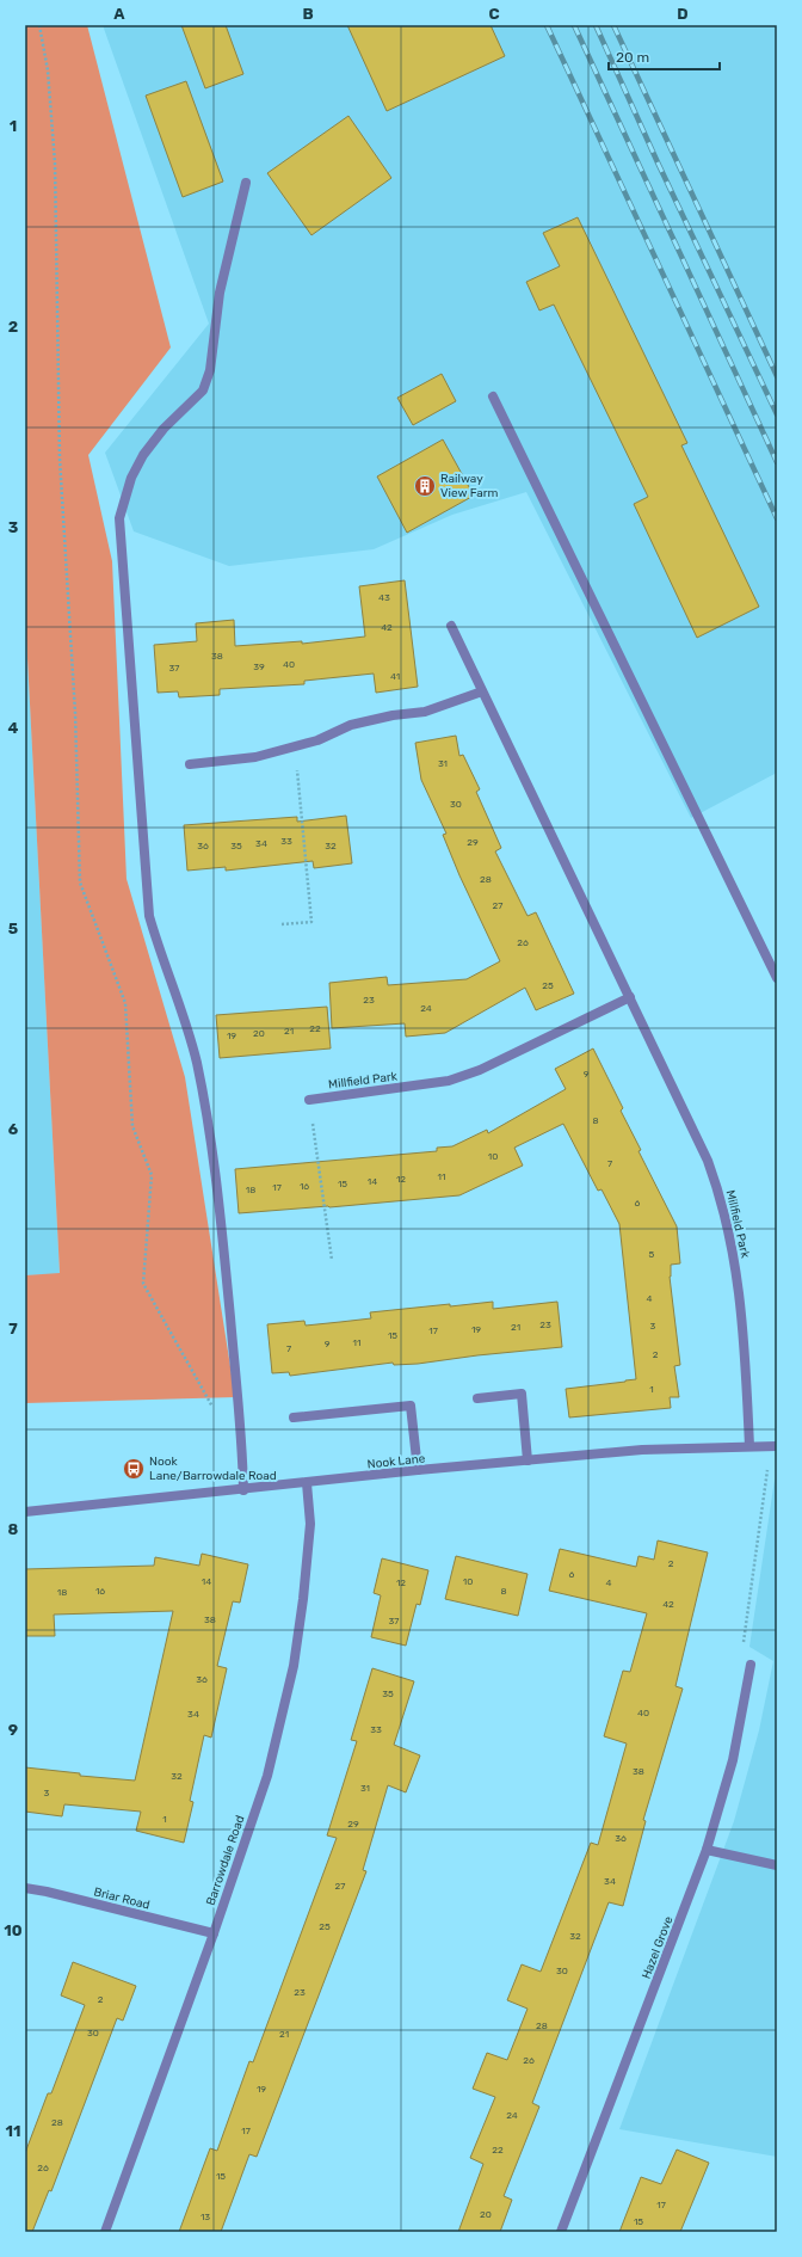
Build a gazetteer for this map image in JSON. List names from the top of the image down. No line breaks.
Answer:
{"streets":{"street":["Millfield Park","Nook Lane","Barrowdale Road","Briar Road","Hazel Grove"]},"crossings":[["Millfield Park","Nook Lane"],["Nook Lane","Barrowdale Road"],["Barrowdale Road","Briar Road"]],"places":{"building":["Railway View Farm"],"bus stop":["Nook Lane/Barrowdale Road"]},"house_numbers":["43","42","38","40","39","37","41","31","30","33","29","34","36","35","32","28","27","26","25","23","24","22","21","20","19","9","8","10","7","11","12","14","15","16","17","18","6","5","4","23","3","21","19","17","15","11","9","7","2","1","2","6","14","10","12","4","16","8","18","42","38","37","36","35","40","34","33","38","32","31","3","1","29","36","34","27","25","32","30","23","2","28","30","21","26","19","24","28","17","22","26","15","17","20","13","15"],"scale_bar":"20 m","grid":{"columns":["A","B","C","D"],"rows":["1","2","3","4","5","6","7","8","9","10","11"]}}
